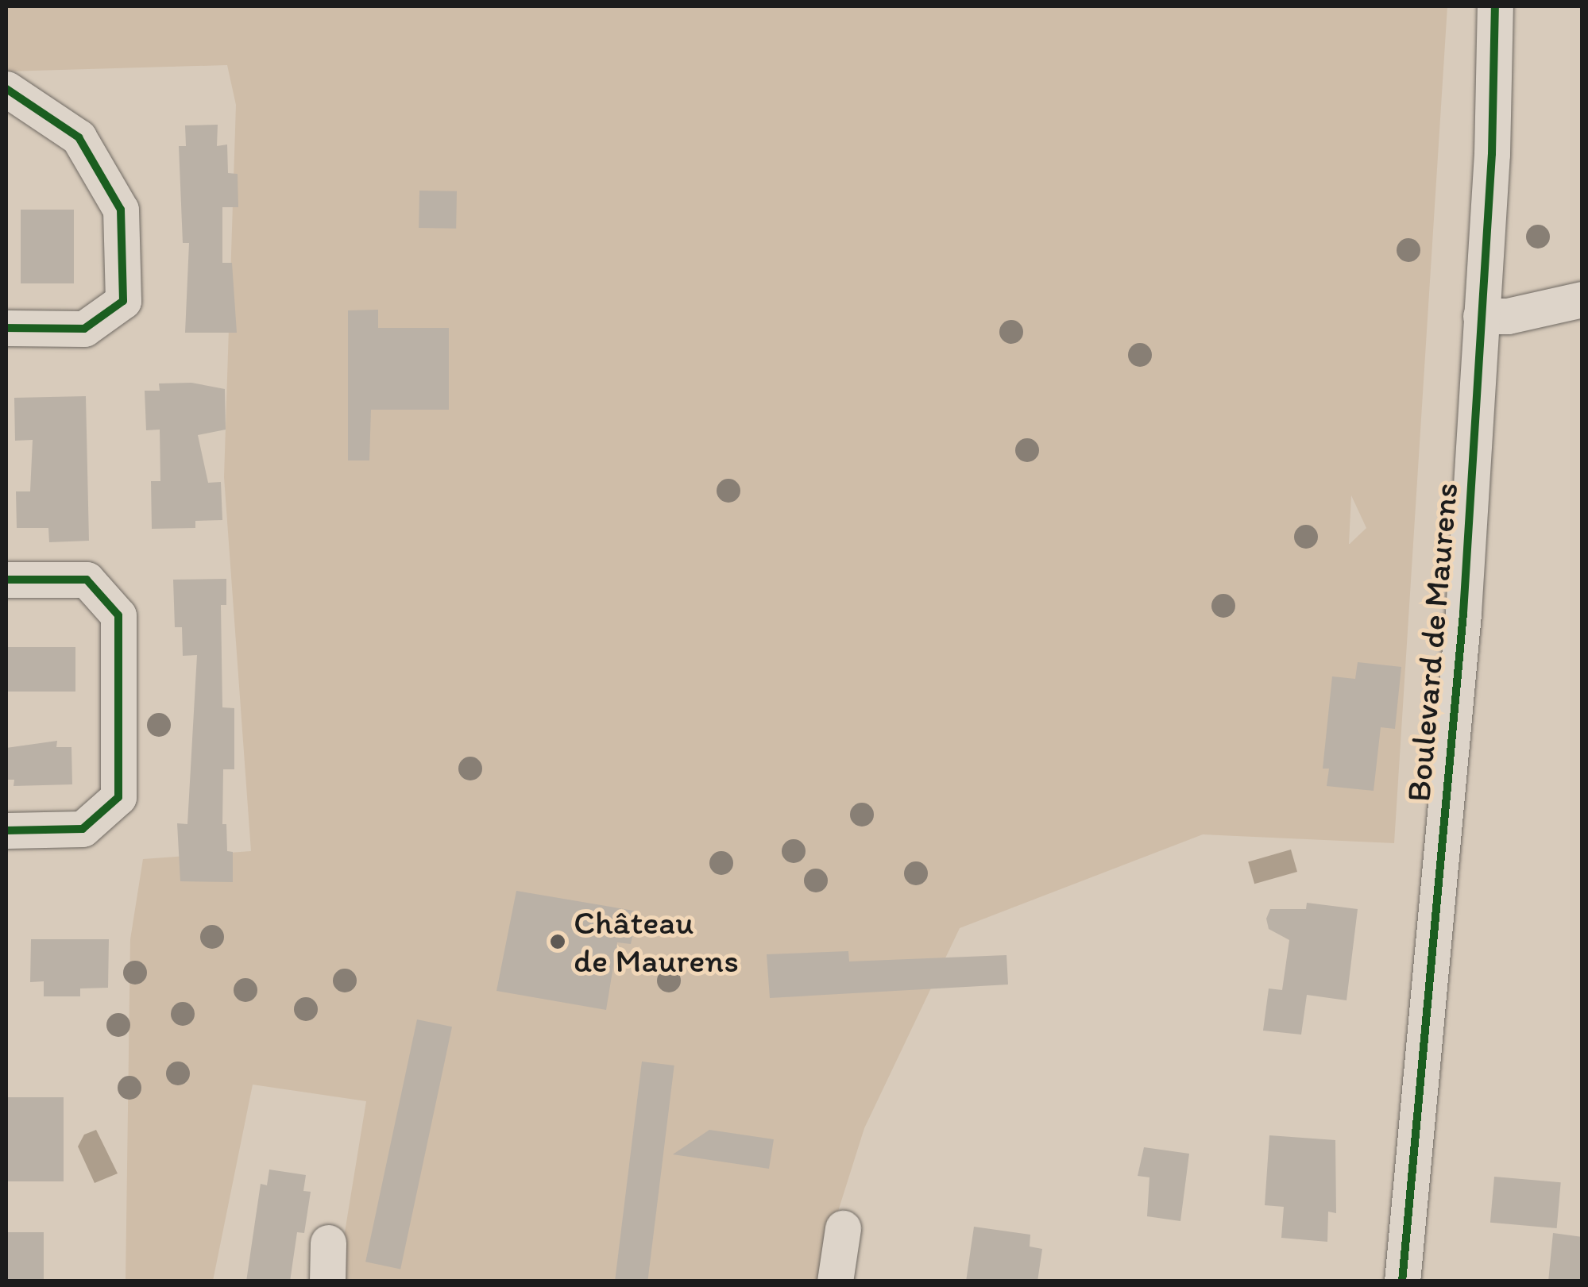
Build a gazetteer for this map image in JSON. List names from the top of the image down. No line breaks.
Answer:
{"streets":{"street":["Boulevard de Maurens"]},"places":["Château de Maurens"]}
